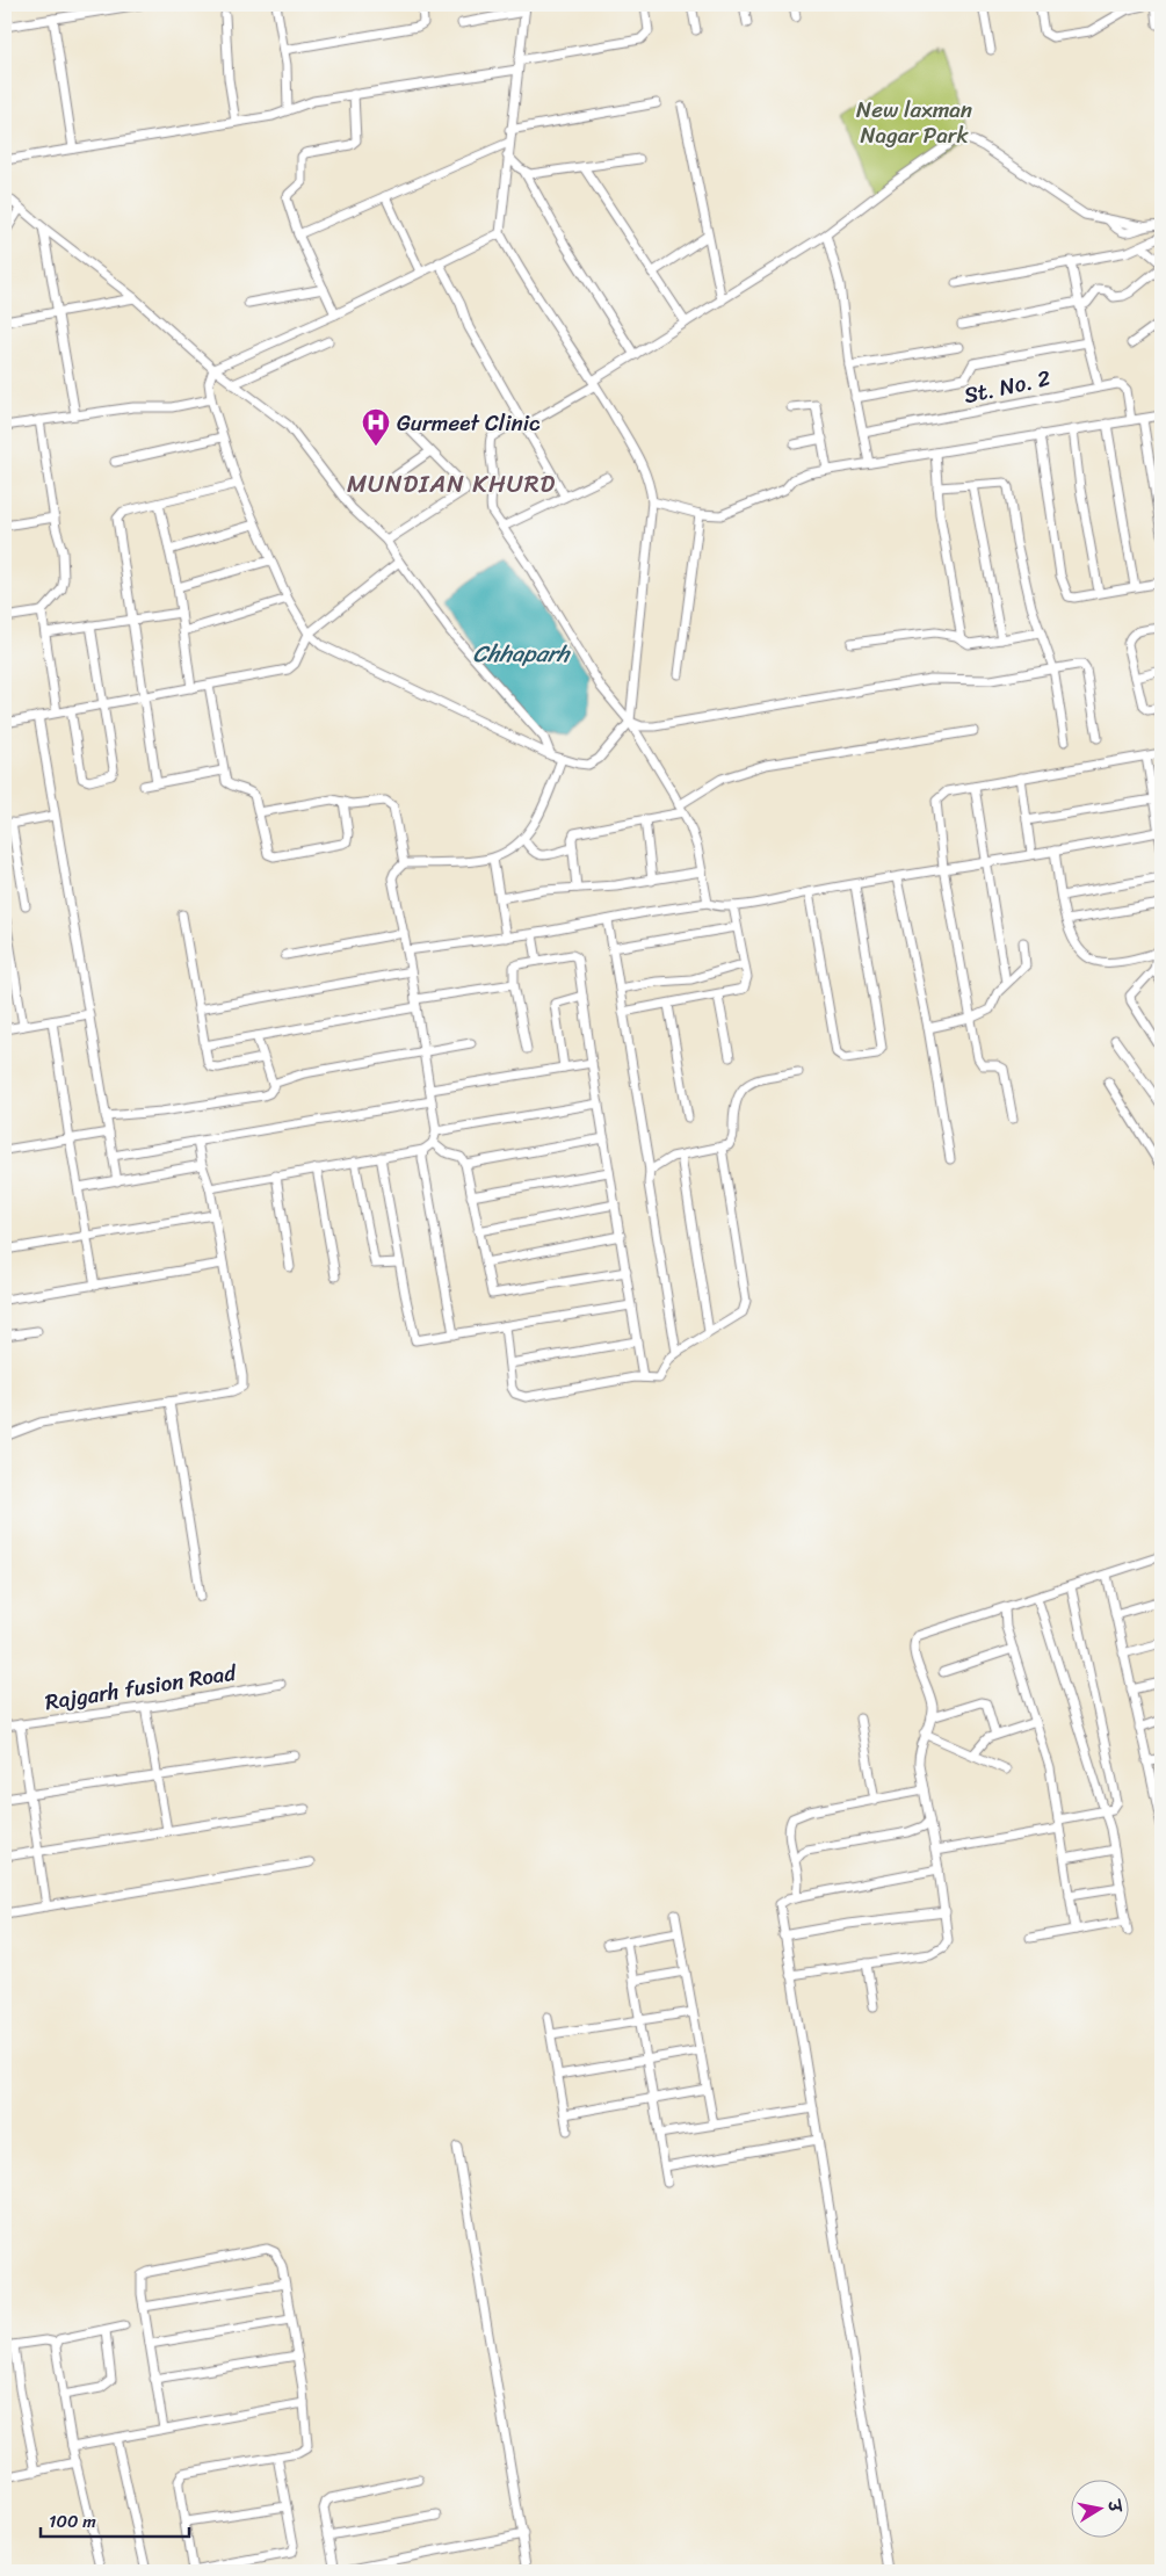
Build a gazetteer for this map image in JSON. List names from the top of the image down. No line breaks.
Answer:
{"streets":{"street":["St. No. 2","Rajgarh fusion Road"]},"districts":["MUNDIAN KHURD"],"water":["Chhaparh"],"parks":["New laxman Nagar Park"],"places":{"hospital":["Gurmeet Clinic"]},"scale_bar":"100 m","north":"right"}
